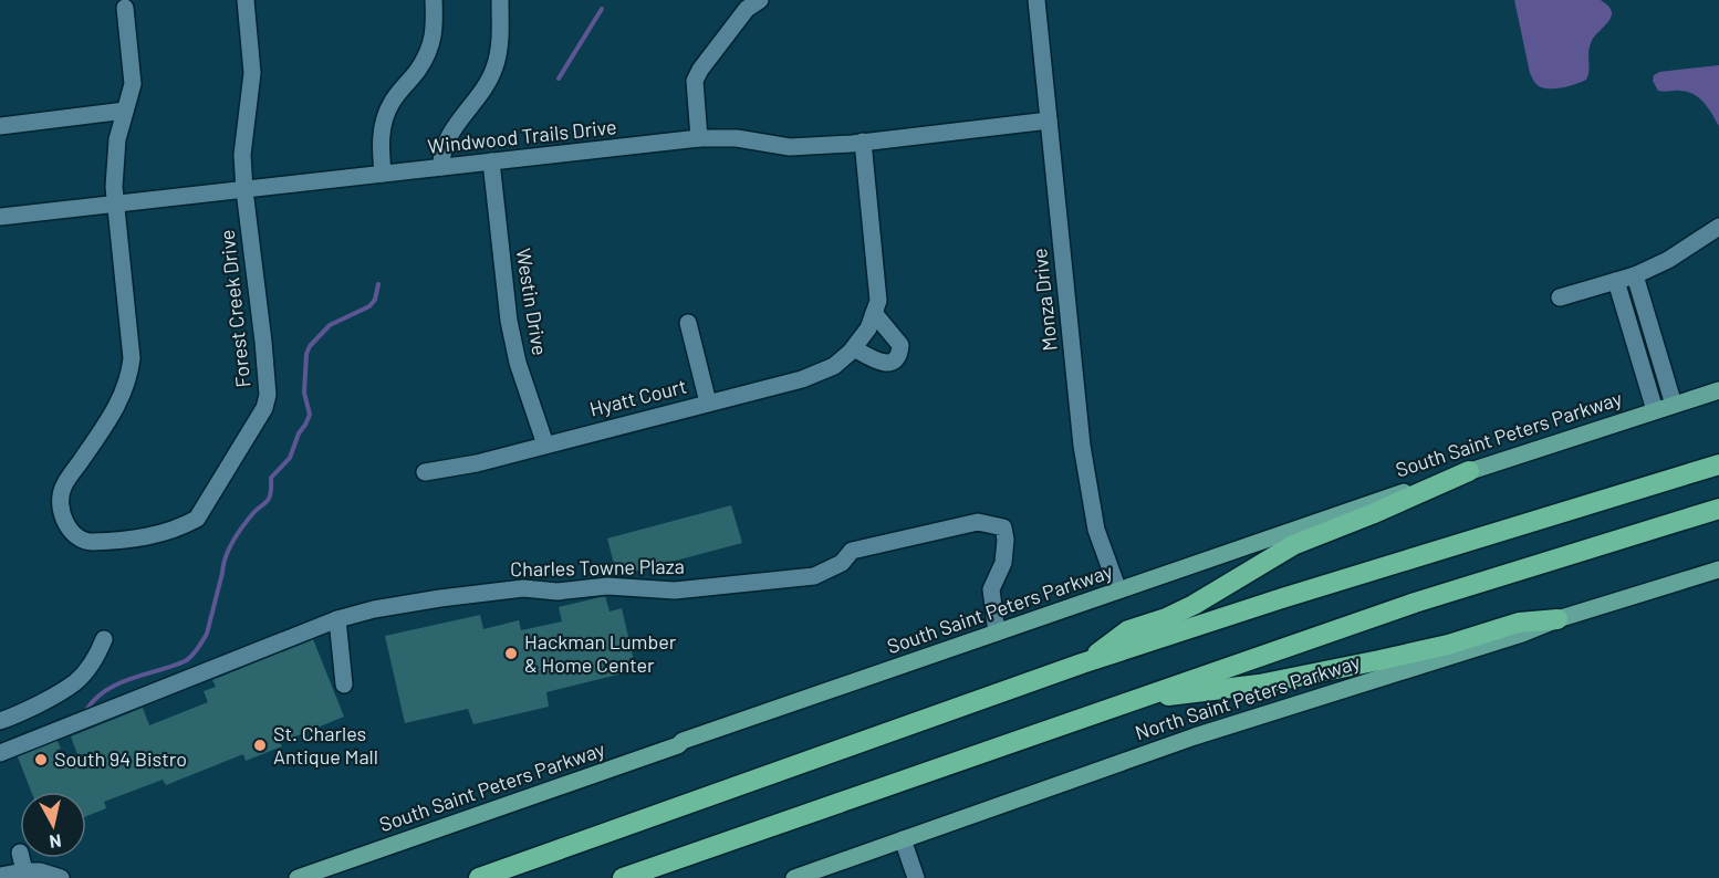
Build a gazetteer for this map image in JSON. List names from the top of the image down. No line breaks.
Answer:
{"streets":{"main road":["South Saint Peters Parkway","North Saint Peters Parkway"],"street":["Windwood Trails Drive","Monza Drive","Westin Drive","Forest Creek Drive","Hyatt Court","Charles Towne Plaza"]},"crossings":[["Windwood Trails Drive","Monza Drive"],["Windwood Trails Drive","Westin Drive"],["Windwood Trails Drive","Forest Creek Drive"],["Windwood Trails Drive","Hyatt Court"],["Monza Drive","South Saint Peters Parkway"],["Westin Drive","Hyatt Court"],["South Saint Peters Parkway","Charles Towne Plaza"]],"places":["Hackman Lumber & Home Center","St. Charles Antique Mall","South 94 Bistro"],"north":"bottom"}
